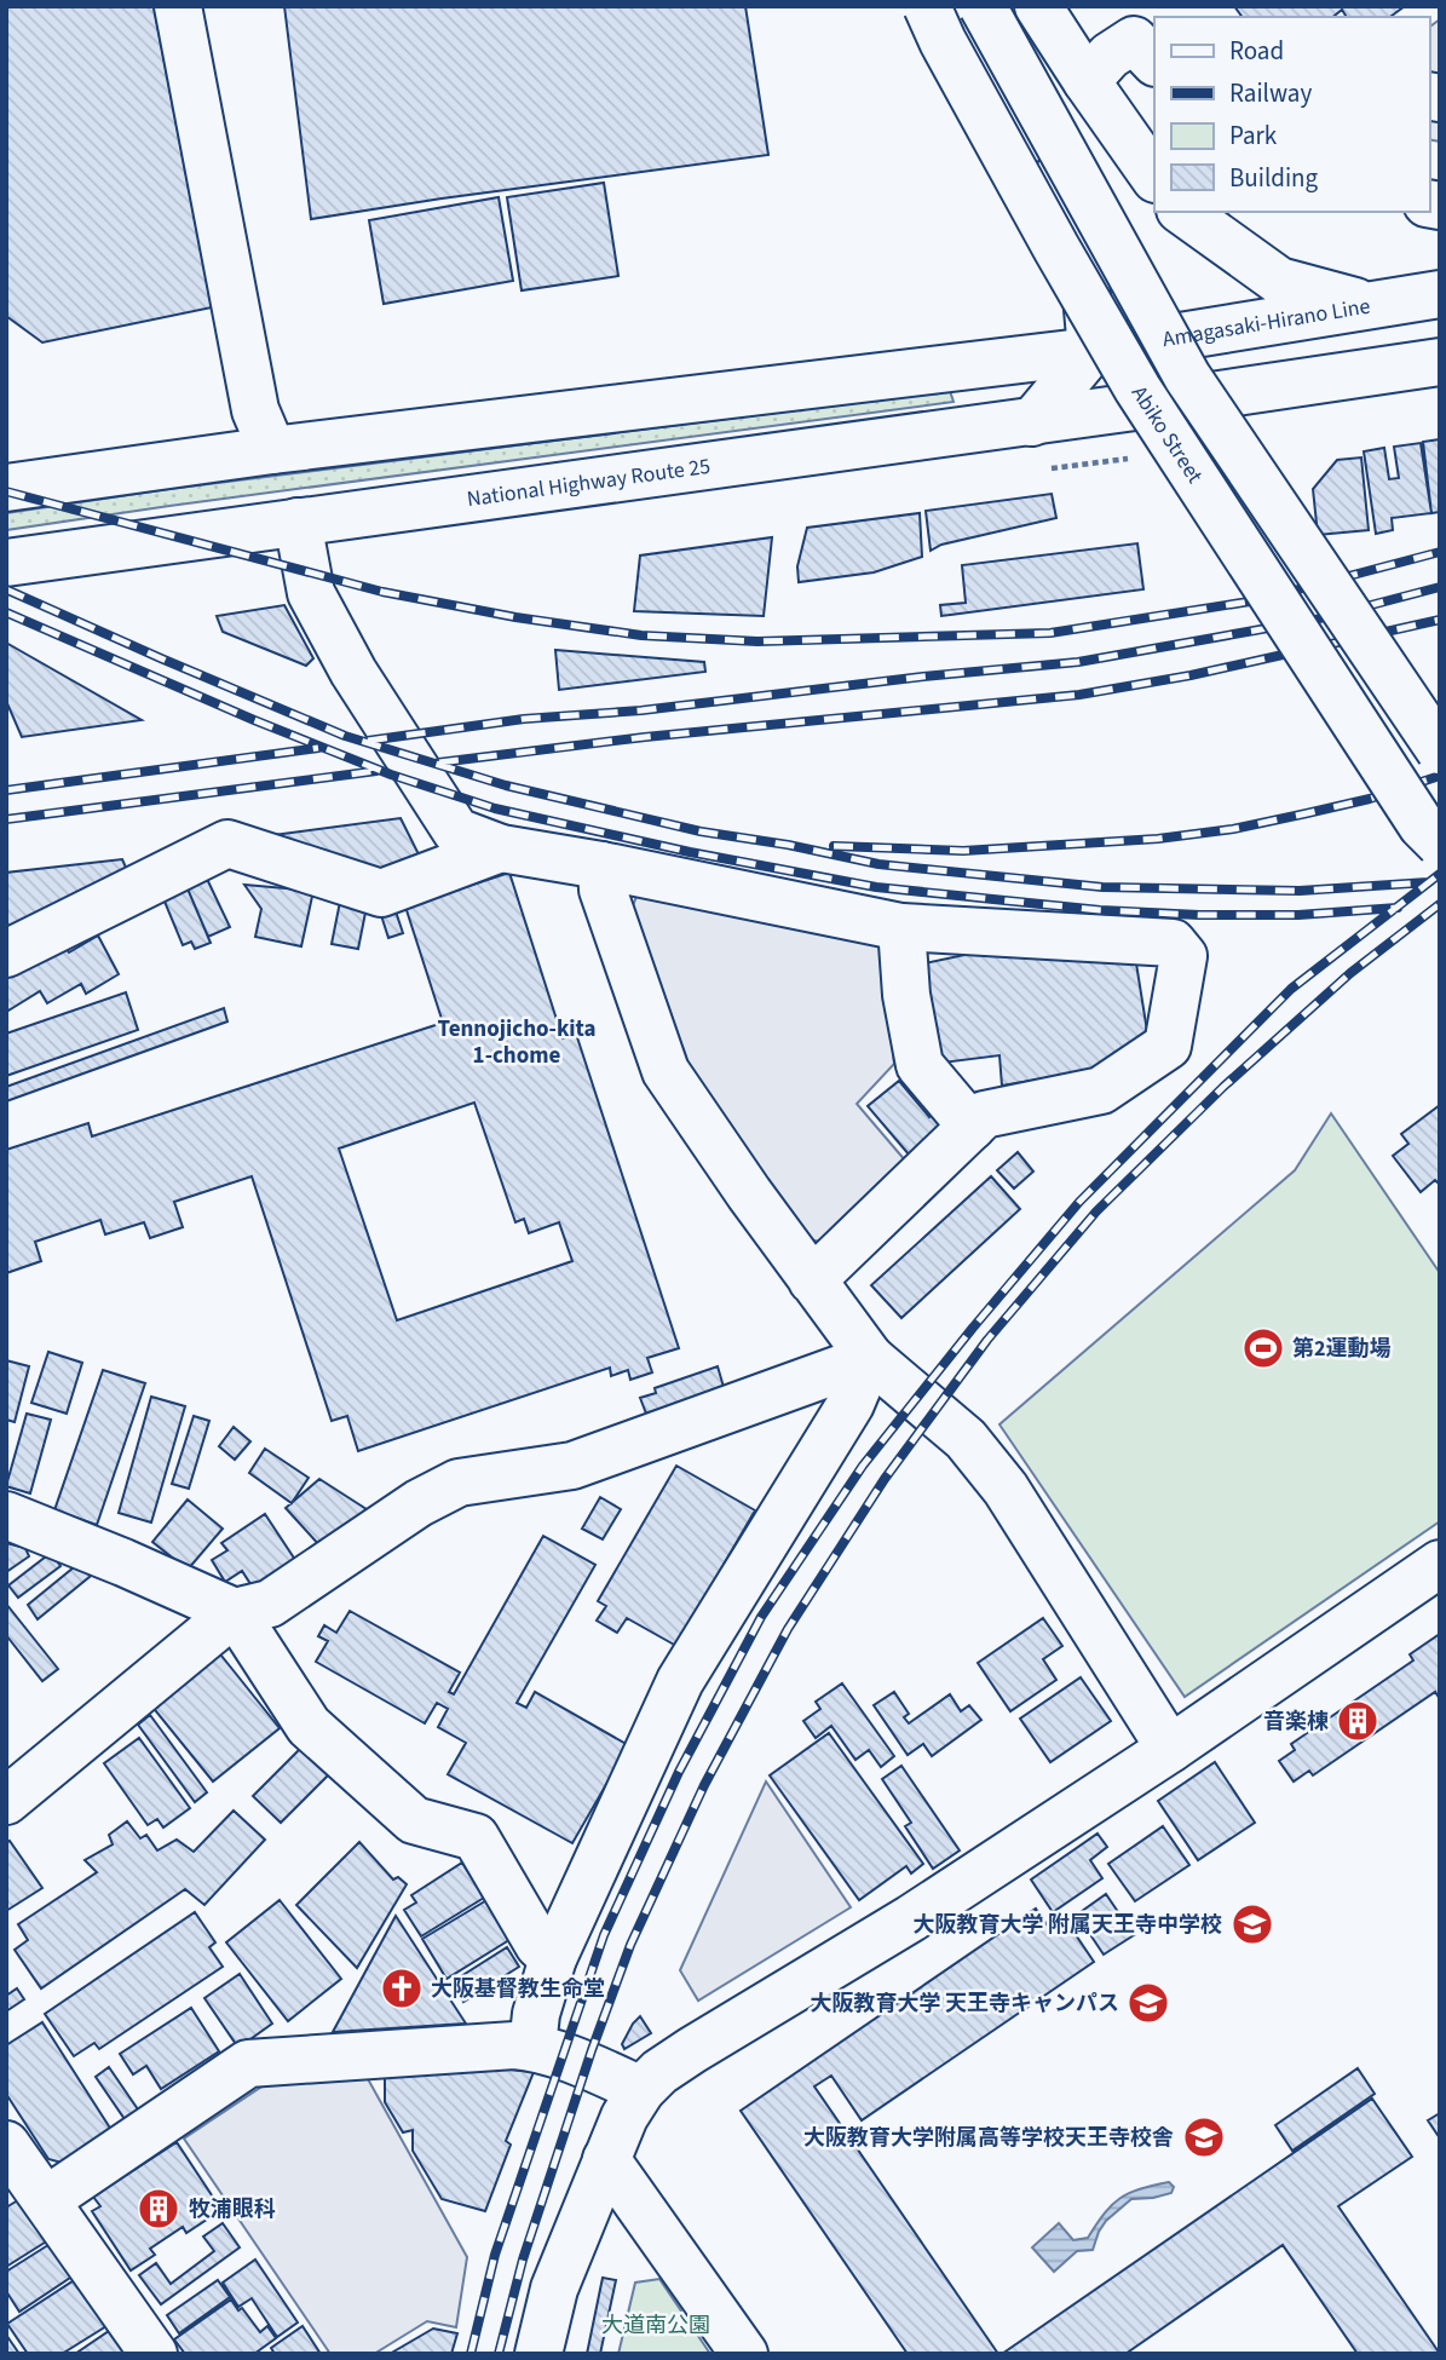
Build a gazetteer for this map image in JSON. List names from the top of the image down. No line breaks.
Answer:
{"streets":{"main road":["Amagasaki-Hirano Line","Abiko Street","National Highway Route 25"]},"districts":["Tennojicho-kita 1-chome"],"parks":["大道南公園"],"places":{"sports":["第2運動場"],"building":["音楽棟","牧浦眼科"],"school or university":["大阪教育大学 附属天王寺中学校","大阪教育大学 天王寺キャンパス","大阪教育大学附属高等学校天王寺校舎"],"church":["大阪基督教生命堂"]},"legend":["Road","Railway","Park","Building"]}
